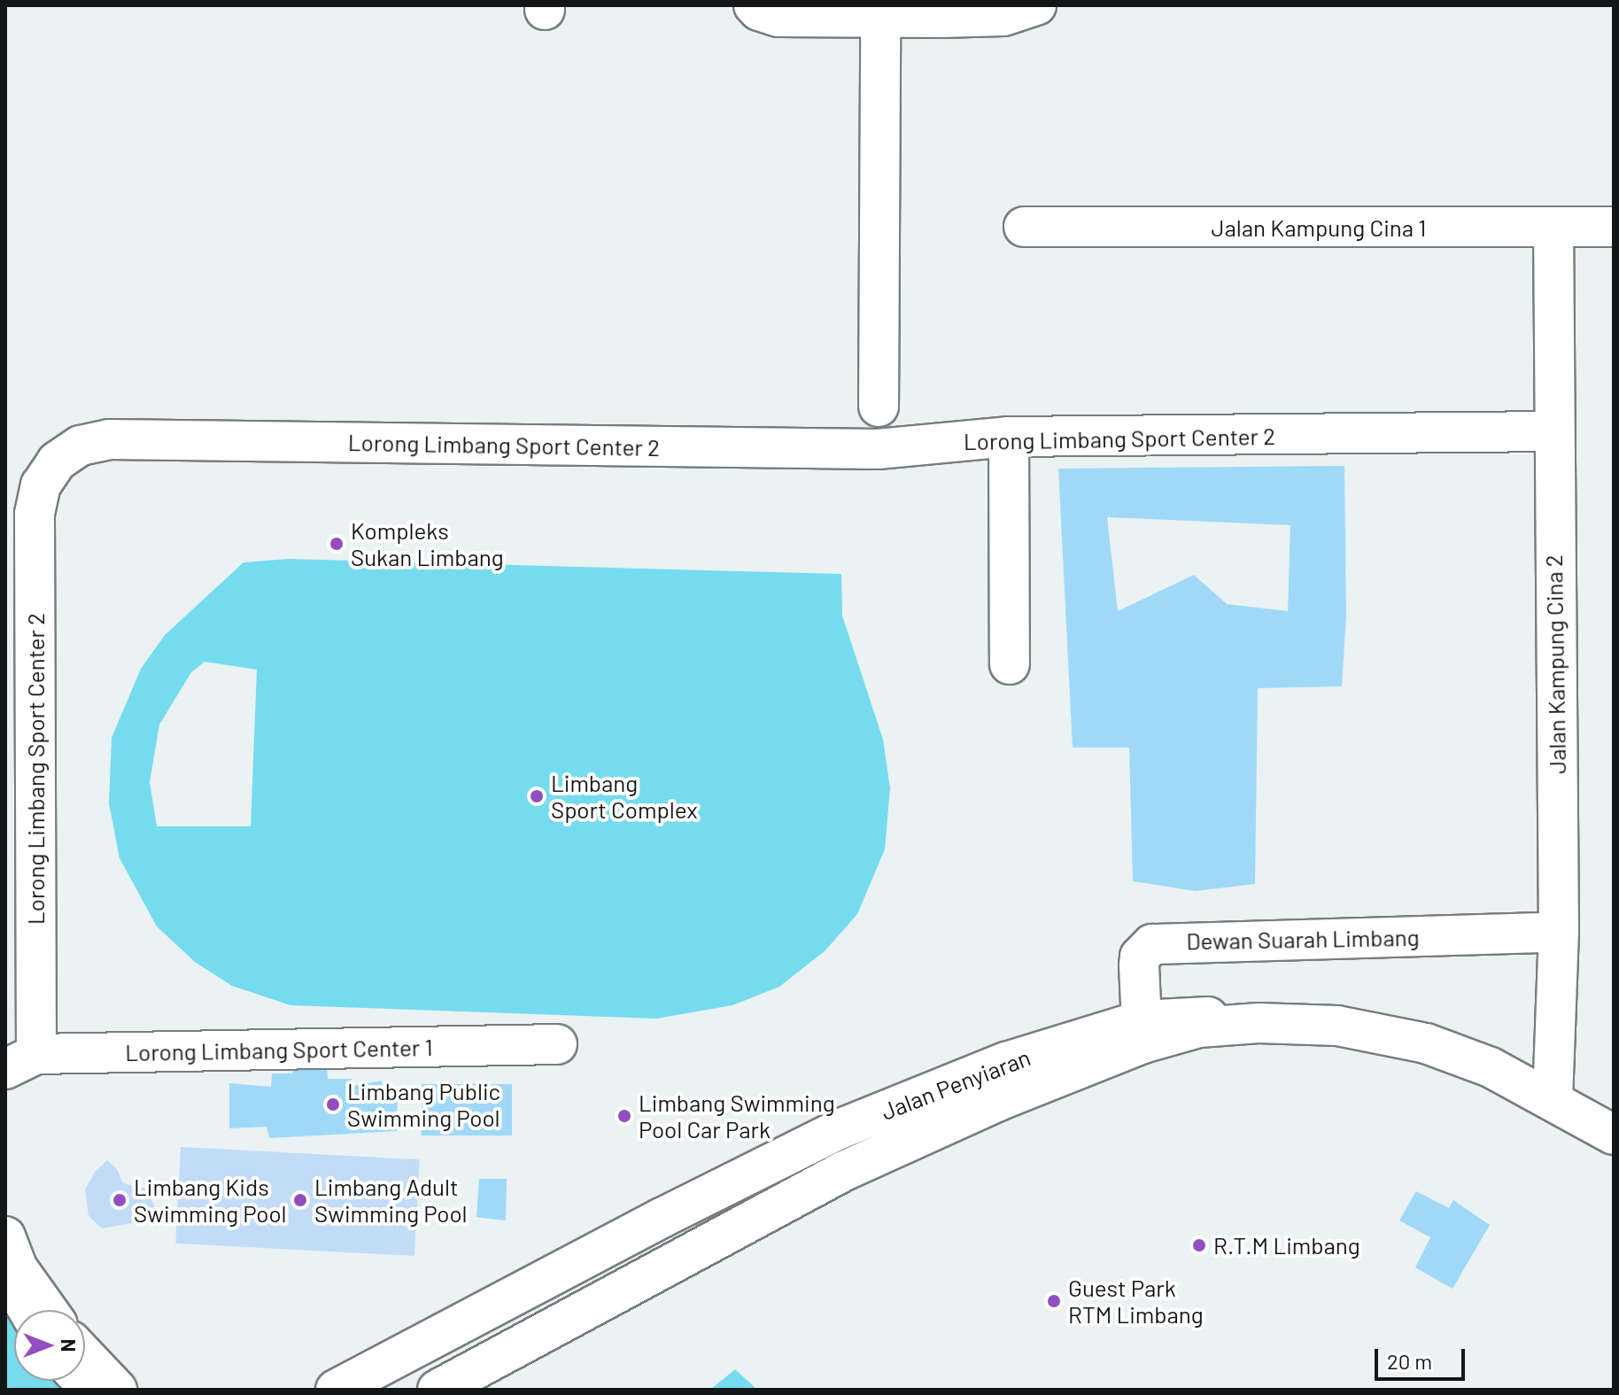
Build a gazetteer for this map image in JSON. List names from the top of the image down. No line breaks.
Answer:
{"streets":{"main road":["Jalan Kampung Cina 1","Lorong Limbang Sport Center 2","Jalan Kampung Cina 2","Dewan Suarah Limbang","Lorong Limbang Sport Center 1","Jalan Penyiaran"]},"crossings":[["Jalan Kampung Cina 1","Jalan Kampung Cina 2"],["Lorong Limbang Sport Center 2","Jalan Kampung Cina 2"],["Lorong Limbang Sport Center 2","Lorong Limbang Sport Center 1"],["Jalan Kampung Cina 2","Dewan Suarah Limbang"],["Jalan Kampung Cina 2","Jalan Penyiaran"],["Dewan Suarah Limbang","Jalan Penyiaran"]],"places":["Kompleks Sukan Limbang","Limbang Sport Complex","Limbang Public Swimming Pool","Limbang Swimming Pool Car Park","Limbang Kids Swimming Pool","Limbang Adult Swimming Pool","R.T.M Limbang","Guest Park RTM Limbang"],"scale_bar":"20 m","north":"right"}
